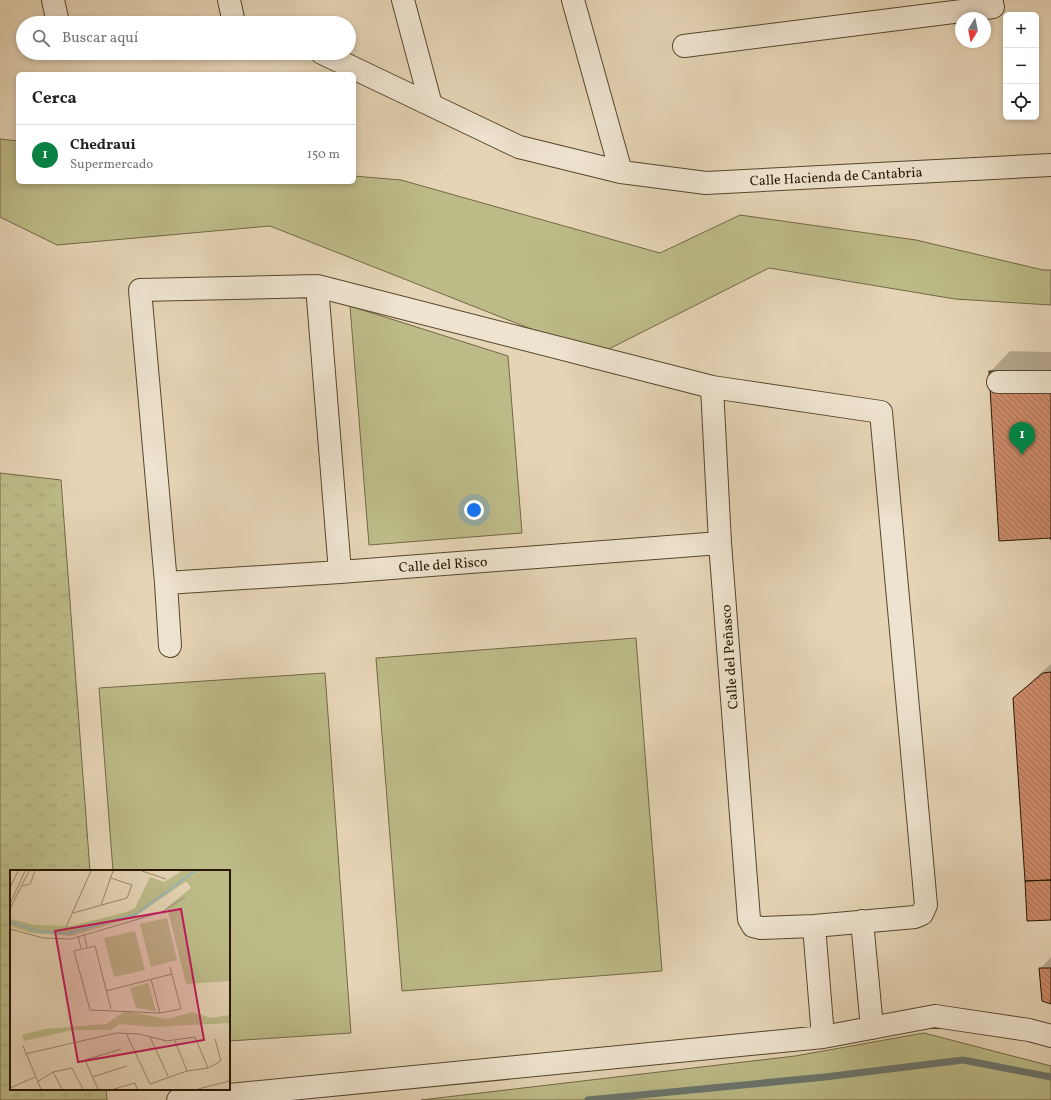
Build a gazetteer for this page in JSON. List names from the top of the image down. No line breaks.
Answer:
{"streets":{"street":["Calle Hacienda de Cantabria","Calle del Risco","Calle del Peñasco"]},"crossings":[["Calle del Risco","Calle del Peñasco"]],"north":"bottom","page":{"map_buttons":["+","−"],"search":"Buscar aquí","heading":"Cerca","list":[{"mark":"1","name":"Chedraui","note":"Supermercado","value":"150 m"}],"pins":"1"}}
